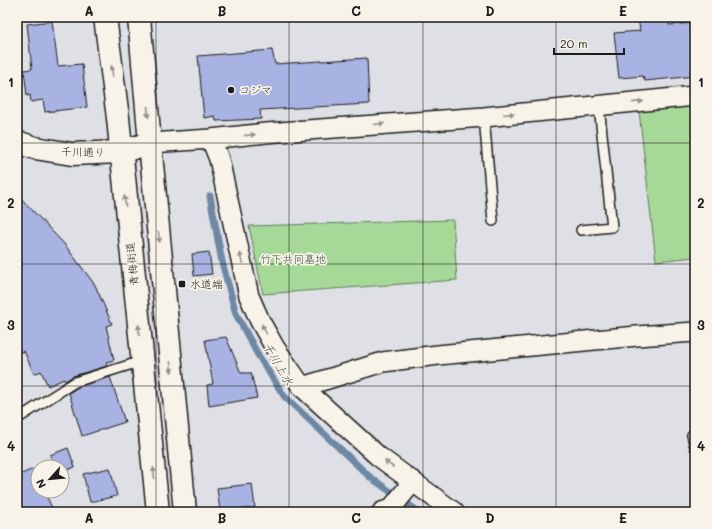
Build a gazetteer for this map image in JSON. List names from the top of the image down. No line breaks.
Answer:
{"streets":{"main road":["千川通り","青梅街道"]},"crossings":[["千川通り","青梅街道"]],"water":["千川上水"],"parks":["竹下共同墓地"],"places":{"other":["コジマ"],"transit":["水道端"]},"scale_bar":"20 m","north":"bottom left","grid":{"columns":["A","B","C","D","E"],"rows":["1","2","3","4"]}}
